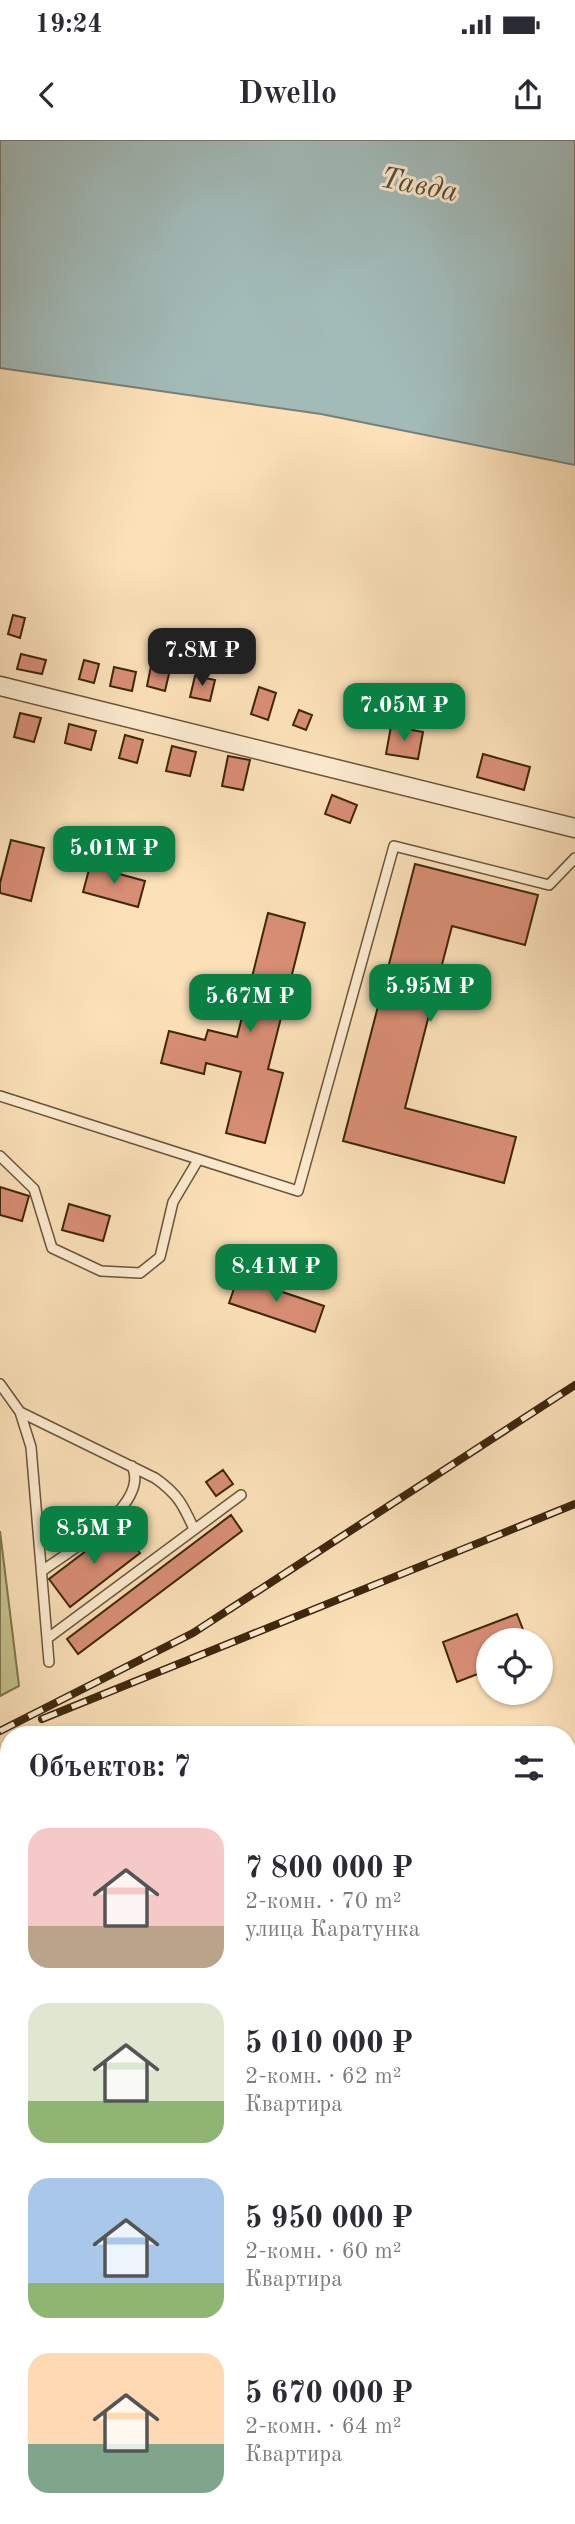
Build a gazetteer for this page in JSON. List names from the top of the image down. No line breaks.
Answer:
{"water":["Тавда"],"page":{"status":"19:24","header":"Dwello","price":["7.8M ₽","7.05M ₽","5.01M ₽","5.95M ₽","5.67M ₽","8.41M ₽","8.5M ₽"],"heading":"Объектов: 7","list":[{"name":"7 800 000 ₽","note":"2-комн. · 70 m² · улица Каратунка"},{"name":"5 010 000 ₽","note":"2-комн. · 62 m² · Квартира"},{"name":"5 950 000 ₽","note":"2-комн. · 60 m² · Квартира"},{"name":"5 670 000 ₽","note":"2-комн. · 64 m² · Квартира"}]}}
